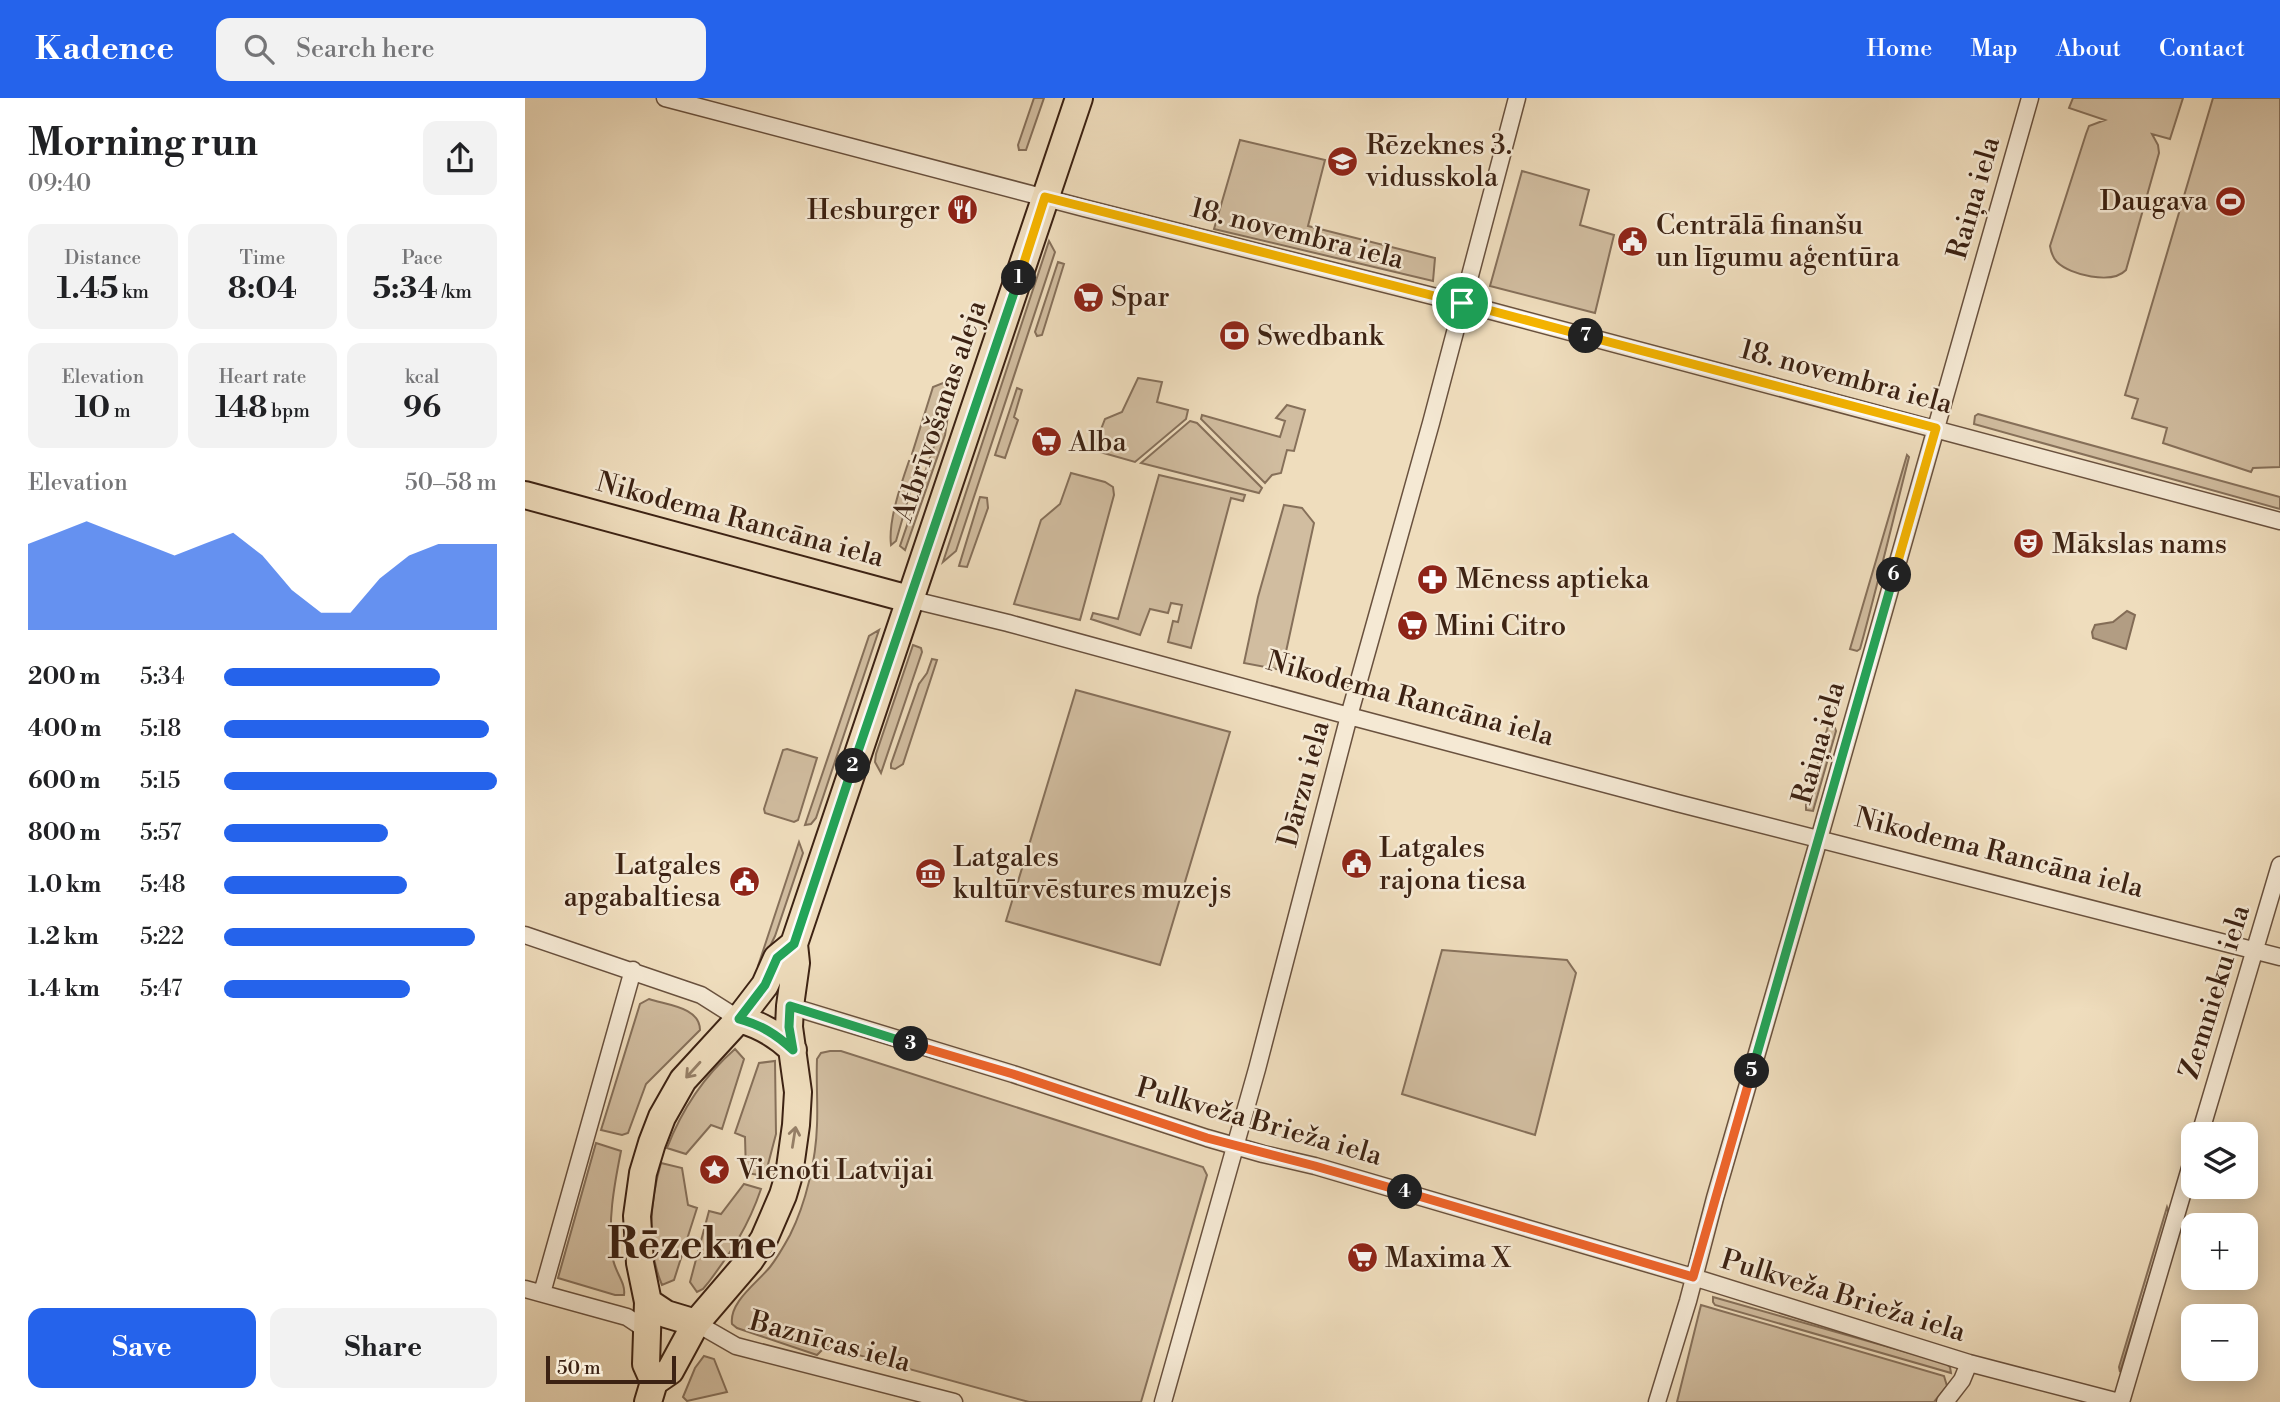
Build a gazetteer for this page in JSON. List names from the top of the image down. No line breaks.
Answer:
{"streets":{"main road":["Atbrīvošanas aleja","Nikodema Rancāna iela"],"street":["Raiņa iela","18. novembra iela","Dārzu iela","Zemnieku iela","Pulkveža Brieža iela","Baznīcas iela"]},"crossings":[["Raiņa iela","18. novembra iela"],["Raiņa iela","Nikodema Rancāna iela"],["Raiņa iela","Pulkveža Brieža iela"],["18. novembra iela","Atbrīvošanas aleja"],["18. novembra iela","Dārzu iela"],["Atbrīvošanas aleja","Nikodema Rancāna iela"],["Atbrīvošanas aleja","Pulkveža Brieža iela"],["Atbrīvošanas aleja","Baznīcas iela"],["Nikodema Rancāna iela","Dārzu iela"],["Nikodema Rancāna iela","Zemnieku iela"],["Dārzu iela","Pulkveža Brieža iela"]],"districts":["Rēzekne"],"places":{"school or university":["Rēzeknes 3. vidusskola"],"sports":["Daugava"],"restaurant":["Hesburger"],"public building":["Centrālā finanšu un līgumu aģentūra","Latgales rajona tiesa","Latgales apgabaltiesa"],"supermarket":["Spar","Alba","Mini Citro","Maxima X"],"bank":["Swedbank"],"theatre":["Mākslas nams"],"pharmacy":["Mēness aptieka"],"museum":["Latgales kultūrvēstures muzejs"],"place":["Vienoti Latvijai"]},"scale_bar":"50 m","page":{"header":"Kadence","search":"Search here","nav":["Home","Map","About","Contact"],"heading":["Morning run","09:40"],"stats":[["Distance","1.45 km"],["Time","8:04"],["Pace","5:34 /km"],["Elevation","10 m"],["Heart rate","148 bpm"],["kcal","96"]],"pins":["1","7","6","2","3","5","4"],"chart":["Elevation","50–58 m"],"list":[{"name":"200 m","note":"5:34"},{"name":"400 m","note":"5:18"},{"name":"600 m","note":"5:15"},{"name":"800 m","note":"5:57"},{"name":"1.0 km","note":"5:48"},{"name":"1.2 km","note":"5:22"},{"name":"1.4 km","note":"5:47"}],"map_buttons":["+","−"],"buttons":["Save","Share"],"scale":"50 m"}}
